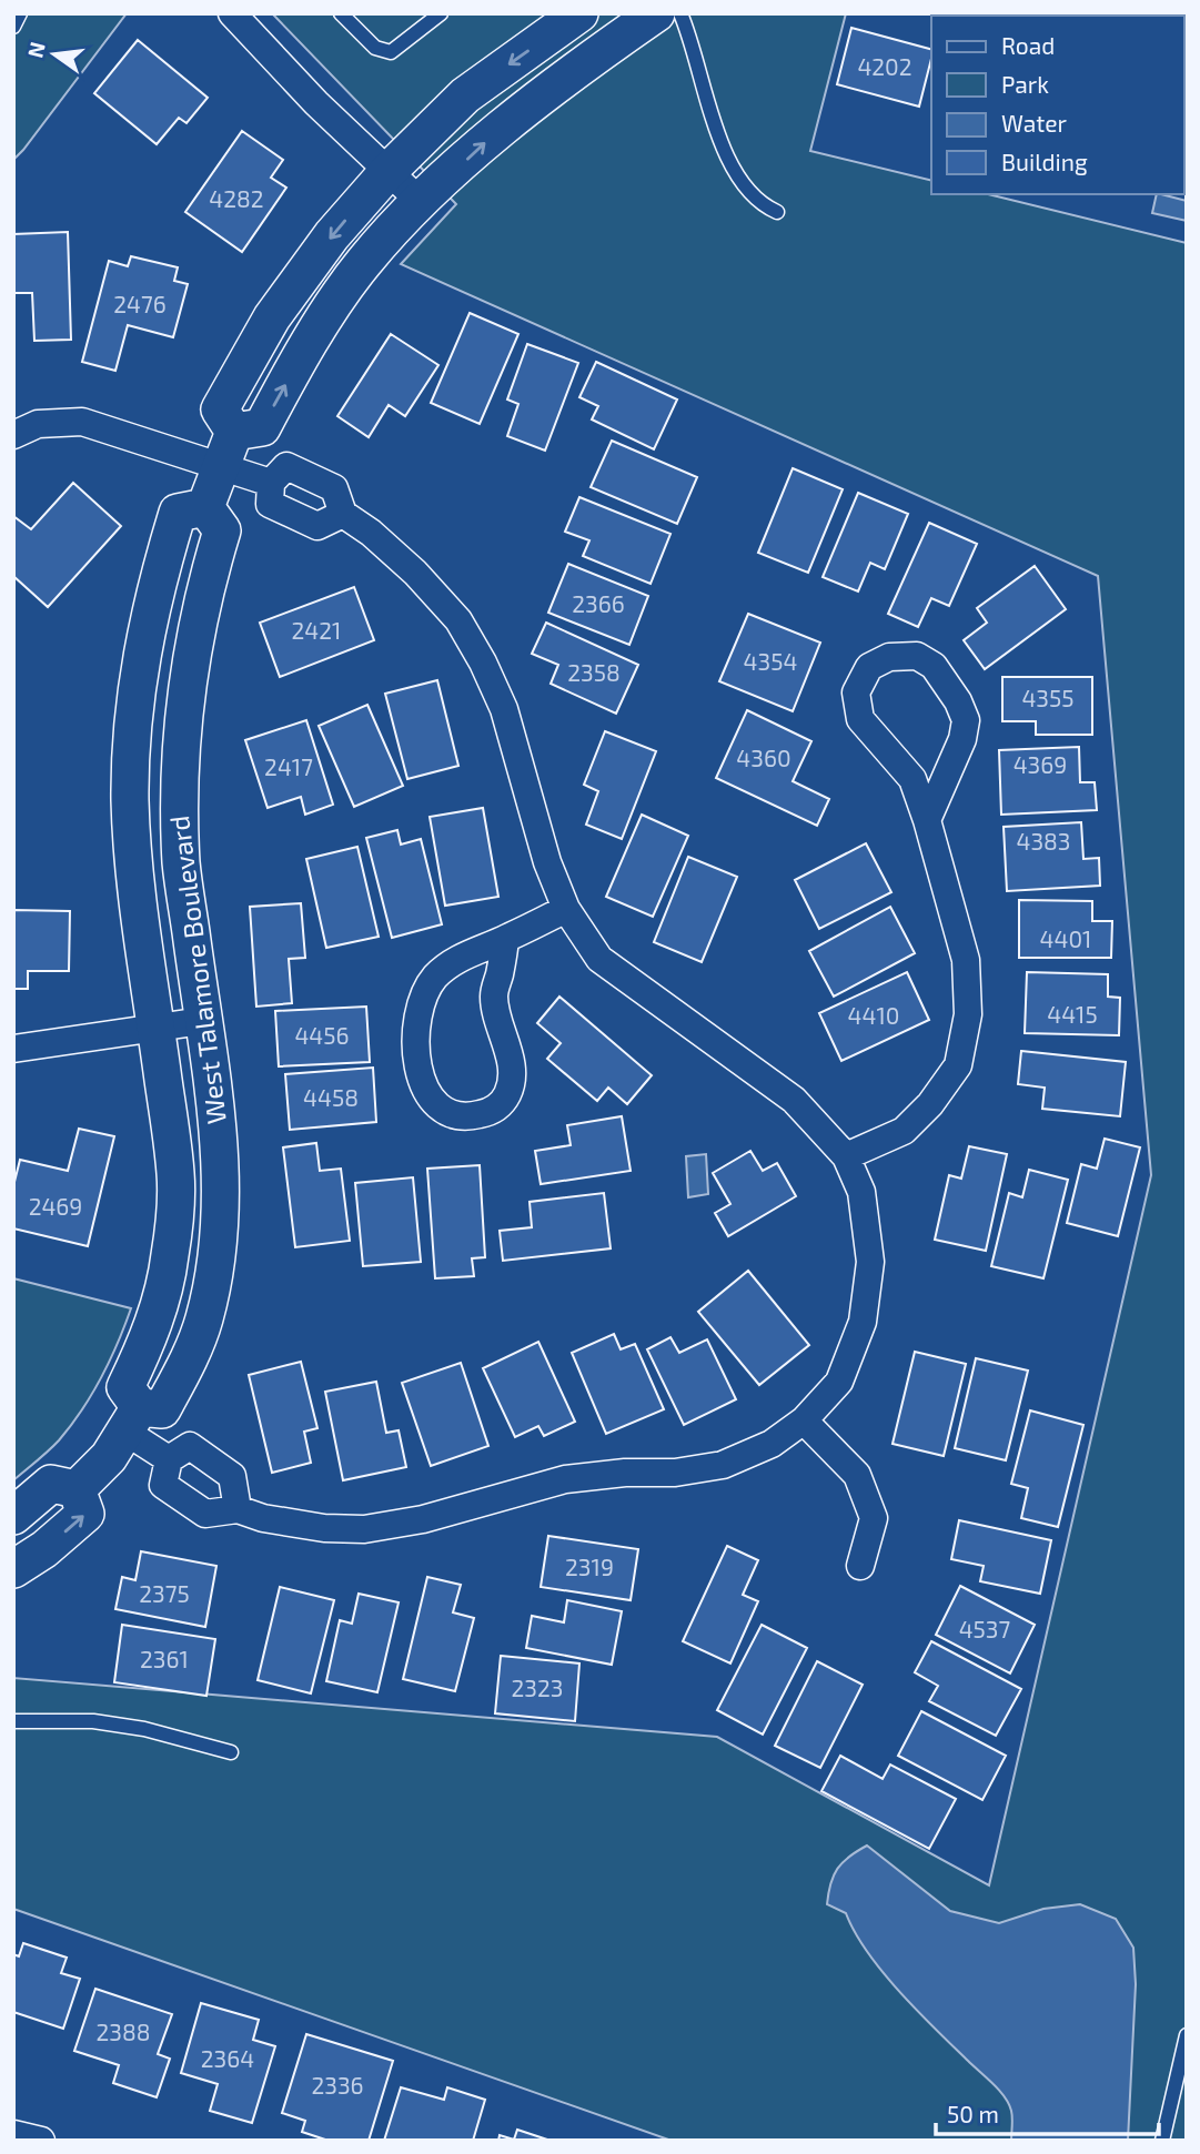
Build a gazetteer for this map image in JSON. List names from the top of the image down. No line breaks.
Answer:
{"streets":{"street":["West Talamore Boulevard"]},"house_numbers":["4202","4282","2476","2366","2421","4354","2358","4355","4360","4369","2417","4383","4401","4415","4410","4456","4458","2469","2319","2375","4537","2361","2323","2388","2364","2336"],"legend":["Road","Park","Water","Building"],"scale_bar":"50 m","north":"left"}
